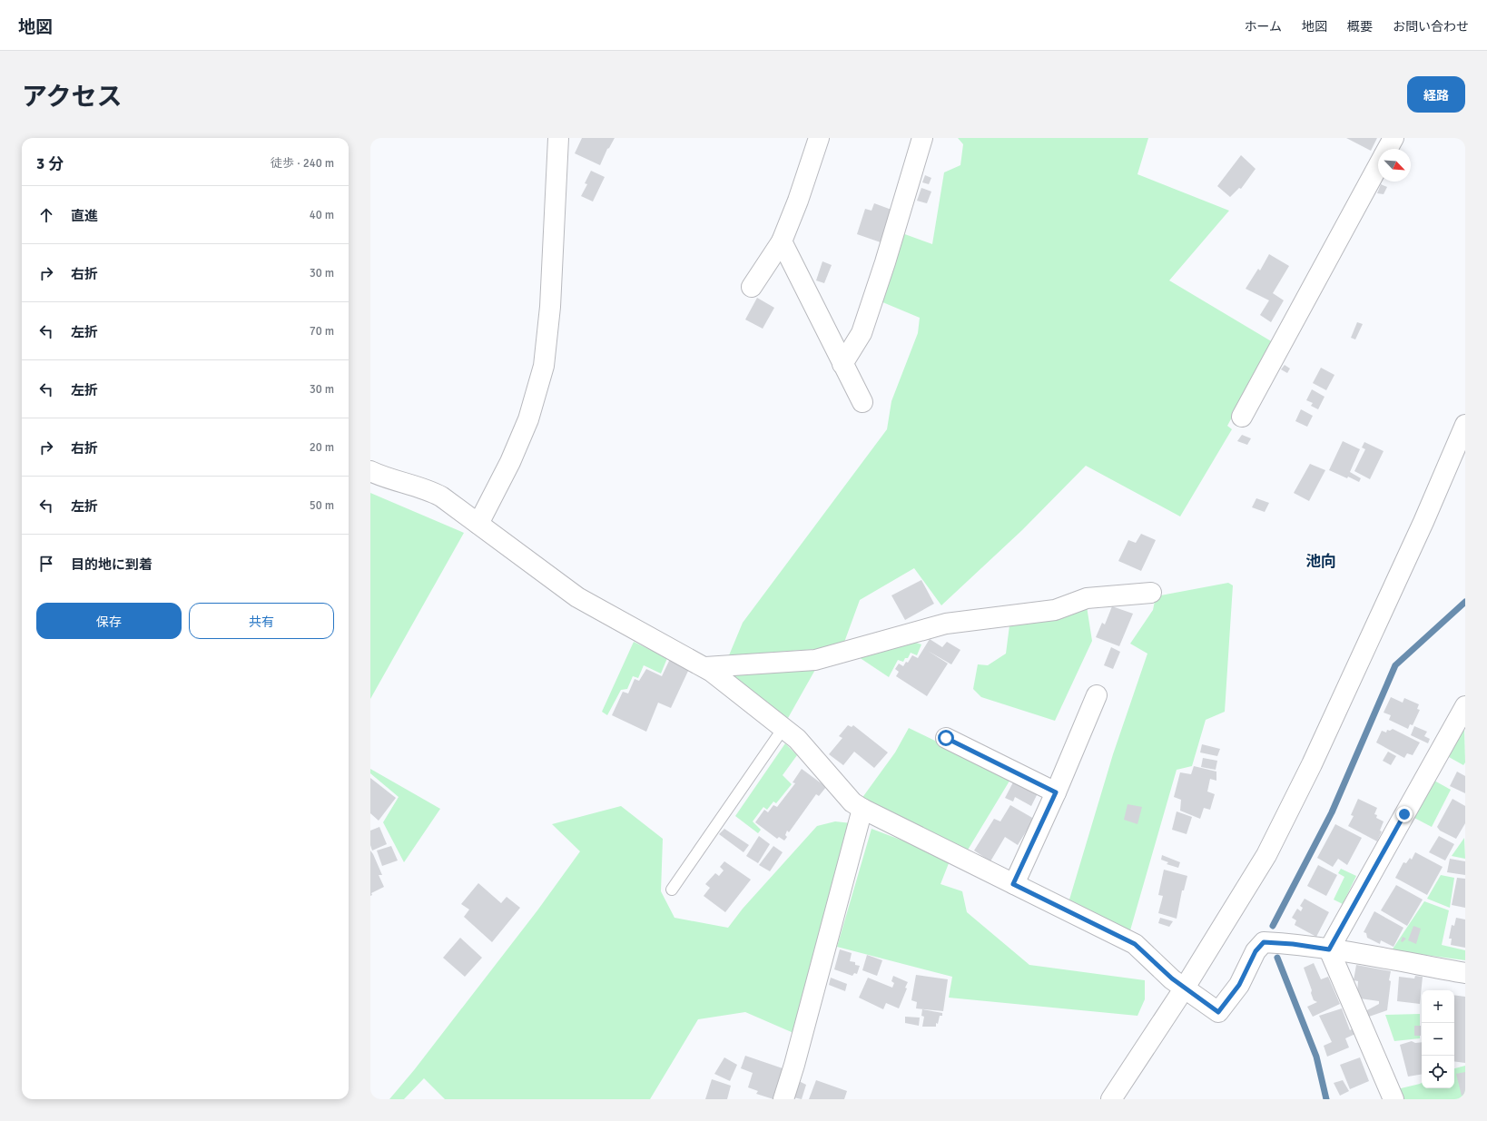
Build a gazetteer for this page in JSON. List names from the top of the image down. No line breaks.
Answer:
{"districts":["池向"],"north":"bottom right","page":{"header":"地図","nav":["ホーム","地図","概要","お問い合わせ"],"title":"アクセス","buttons":["経路",["保存","共有"]],"heading":["3 分","徒歩 · 240 m"],"list":[["直進","40 m"],["右折","30 m"],["左折","70 m"],["左折","30 m"],["右折","20 m"],["左折","50 m"],"目的地に到着"],"map_buttons":["+","−"]}}
